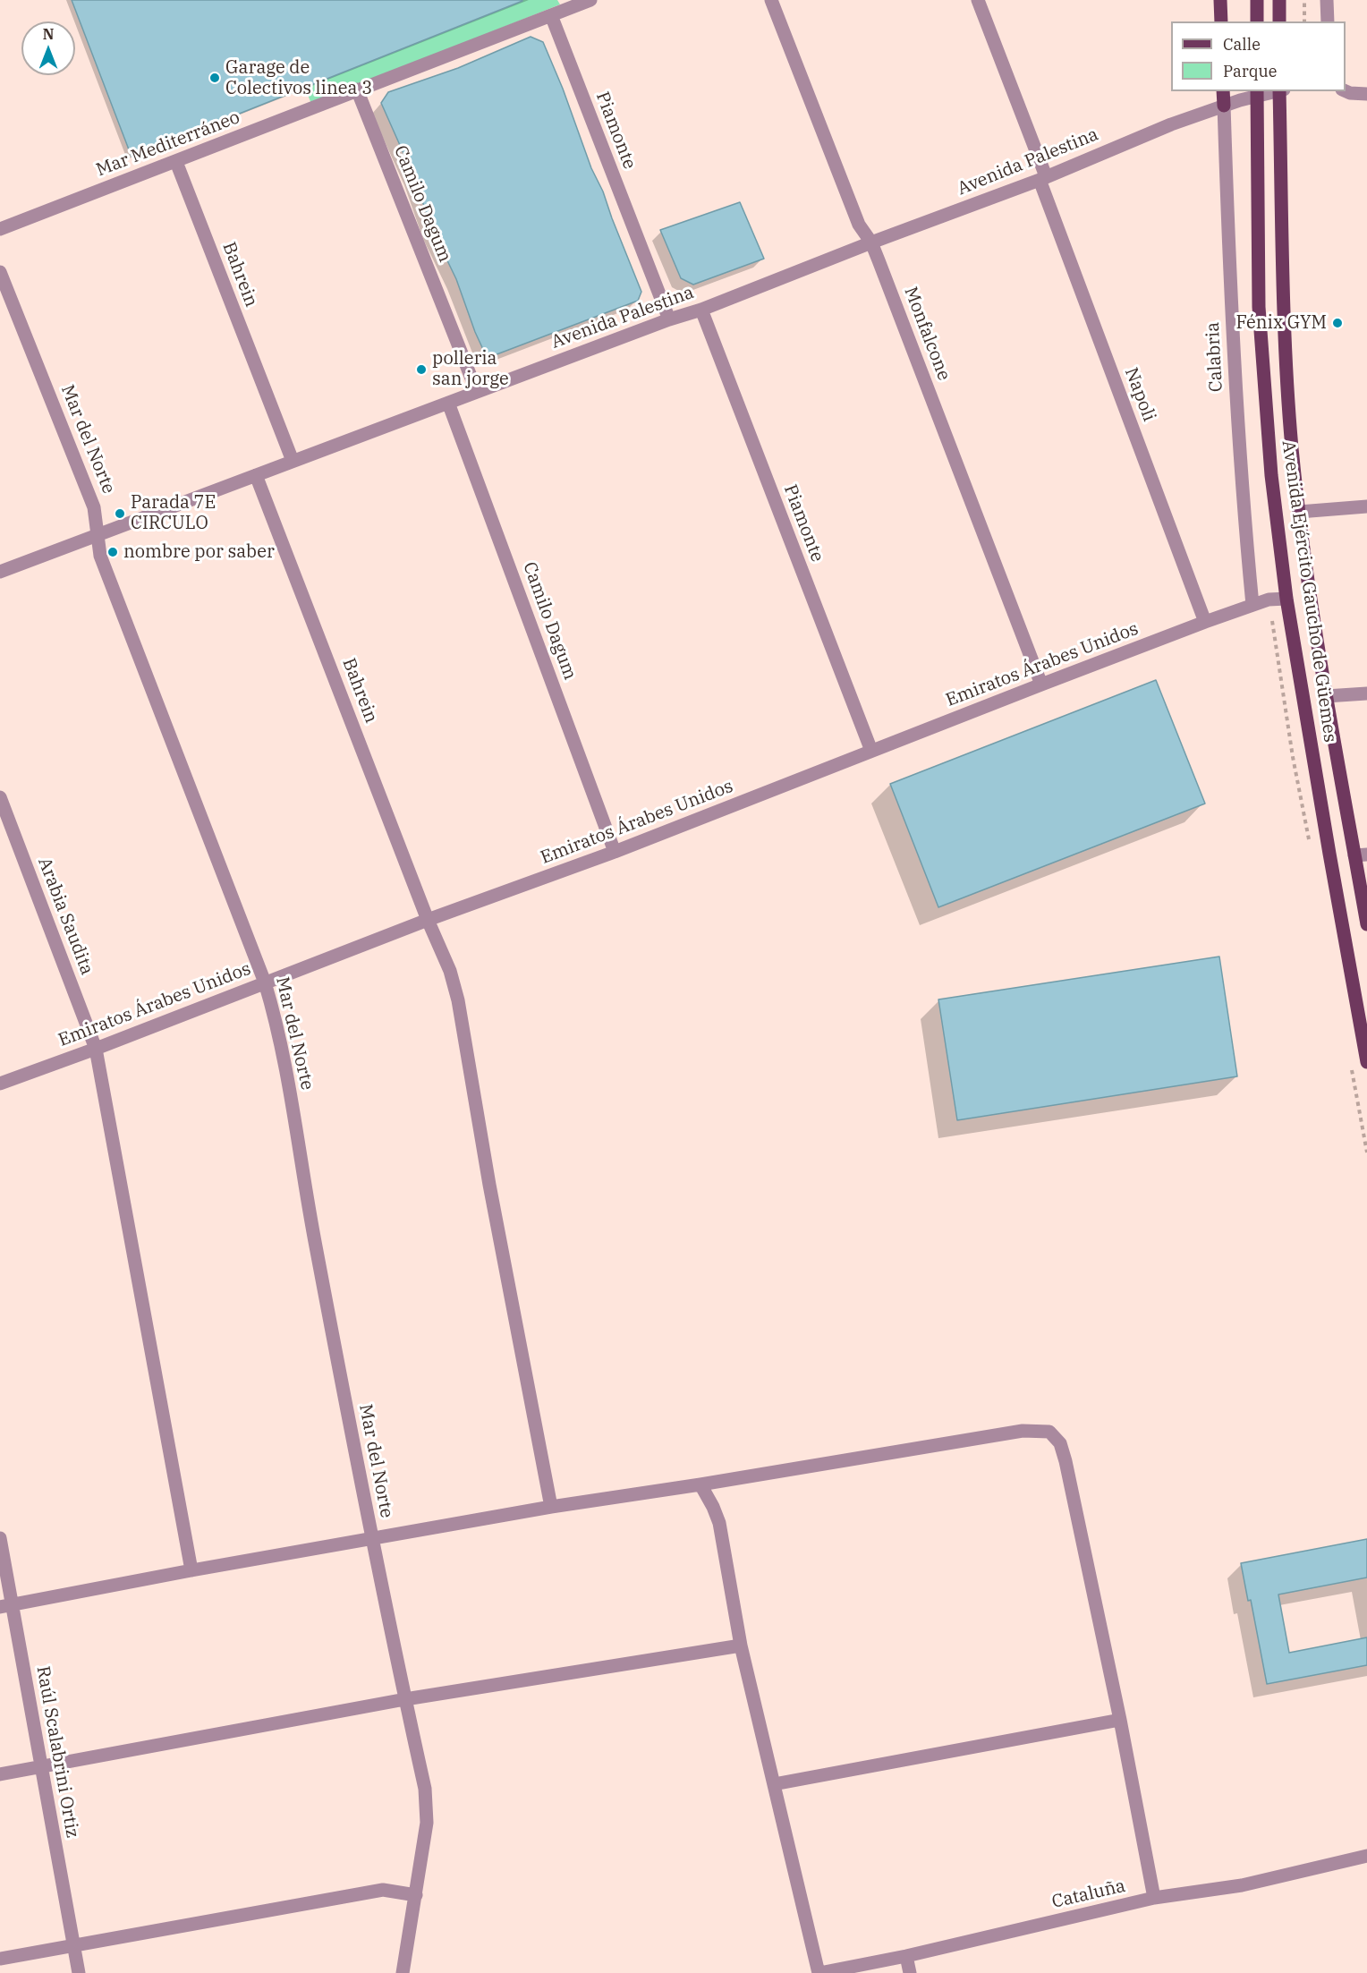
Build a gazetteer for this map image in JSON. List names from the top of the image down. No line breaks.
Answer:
{"streets":{"main road":["Avenida Ejército Gaucho de Güemes"],"street":["Piamonte","Mar Mediterráneo","Avenida Palestina","Camilo Dagum","Bahrein","Monfalcone","Calabria","Napoli","Mar del Norte","Emiratos Árabes Unidos","Arabia Saudita","Raúl Scalabrini Ortiz","Cataluña"]},"crossings":[["Piamonte","Mar Mediterráneo"],["Piamonte","Avenida Palestina"],["Piamonte","Emiratos Árabes Unidos"],["Mar Mediterráneo","Camilo Dagum"],["Mar Mediterráneo","Bahrein"],["Avenida Palestina","Camilo Dagum"],["Avenida Palestina","Bahrein"],["Avenida Palestina","Monfalcone"],["Avenida Palestina","Calabria"],["Avenida Palestina","Napoli"],["Avenida Palestina","Mar del Norte"],["Avenida Palestina","Avenida Ejército Gaucho de Güemes"],["Camilo Dagum","Emiratos Árabes Unidos"],["Bahrein","Emiratos Árabes Unidos"],["Monfalcone","Emiratos Árabes Unidos"],["Calabria","Emiratos Árabes Unidos"],["Napoli","Emiratos Árabes Unidos"],["Mar del Norte","Emiratos Árabes Unidos"],["Avenida Ejército Gaucho de Güemes","Emiratos Árabes Unidos"],["Emiratos Árabes Unidos","Arabia Saudita"]],"places":["Garage de Colectivos linea 3","Fénix GYM","polleria san jorge","Parada 7E CIRCULO","nombre por saber"],"legend":["Calle","Parque"],"north":"top"}
